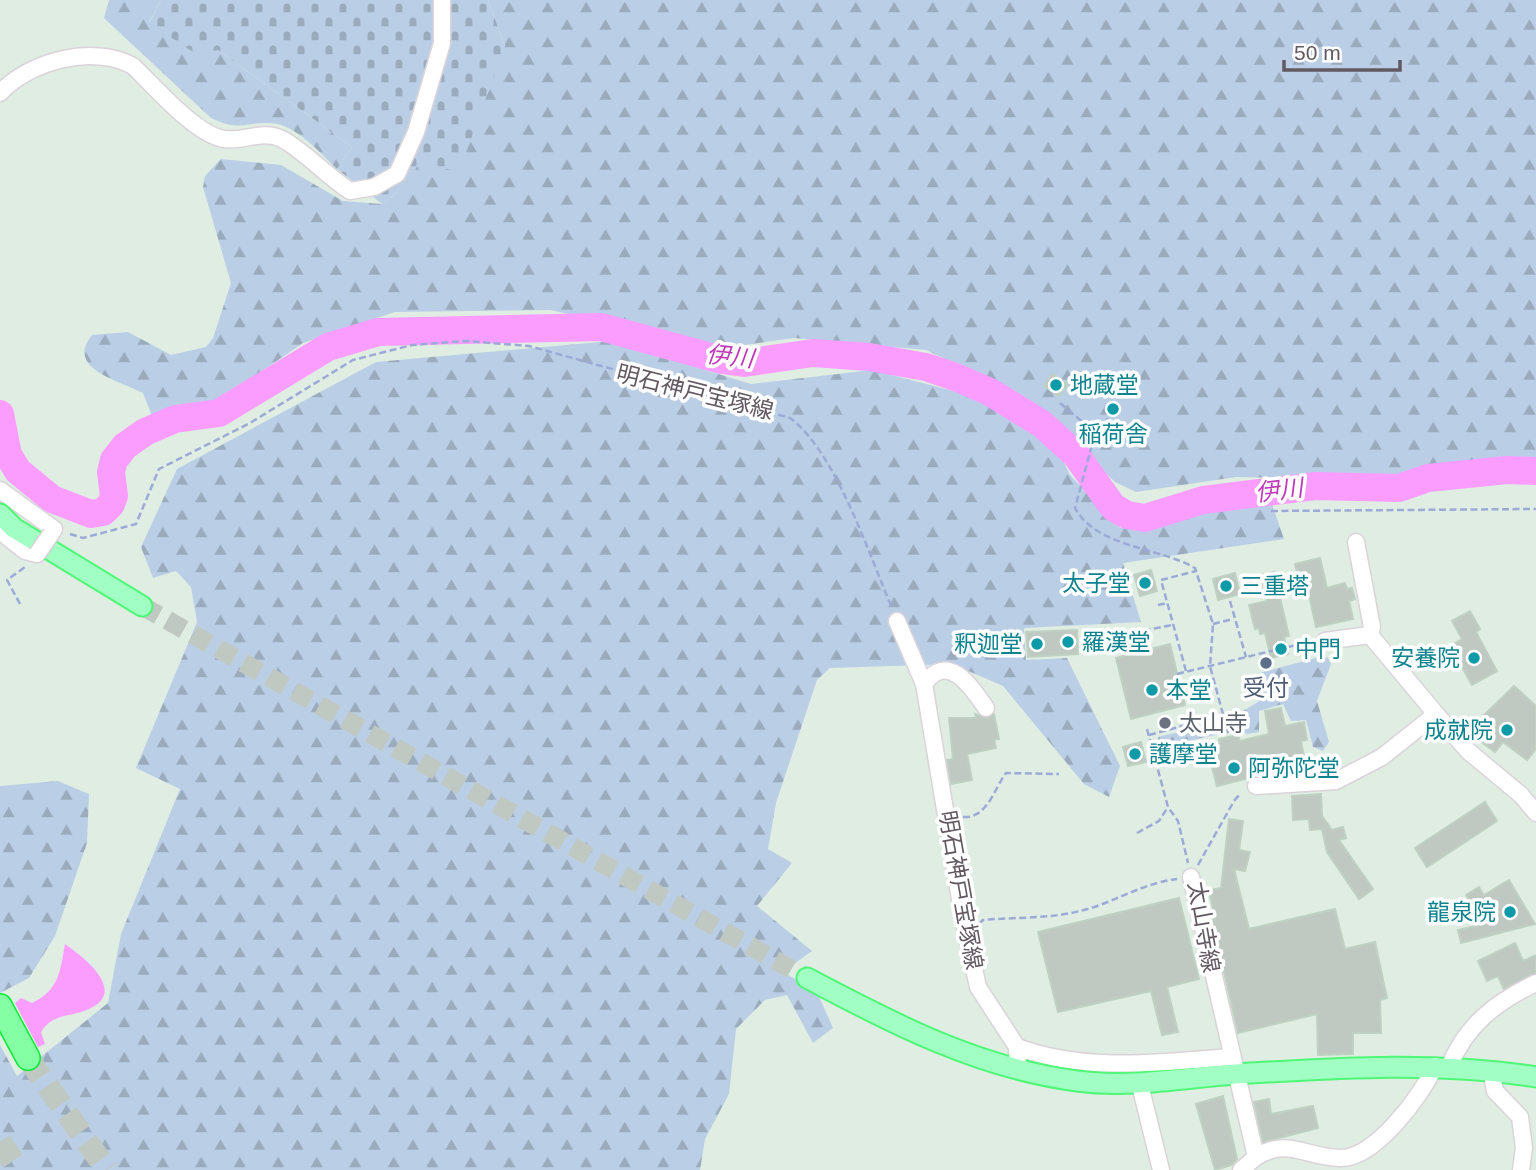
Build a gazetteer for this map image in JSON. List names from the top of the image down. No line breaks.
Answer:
{"streets":{"street":["明石神戸宝塚線","太山寺線"]},"water":["伊川"],"places":["地蔵堂","稲荷舎","太子堂","三重塔","羅漢堂","釈迦堂","中門","安養院","受付","本堂","太山寺","成就院","護摩堂","阿弥陀堂","龍泉院"],"scale_bar":"50 m"}
